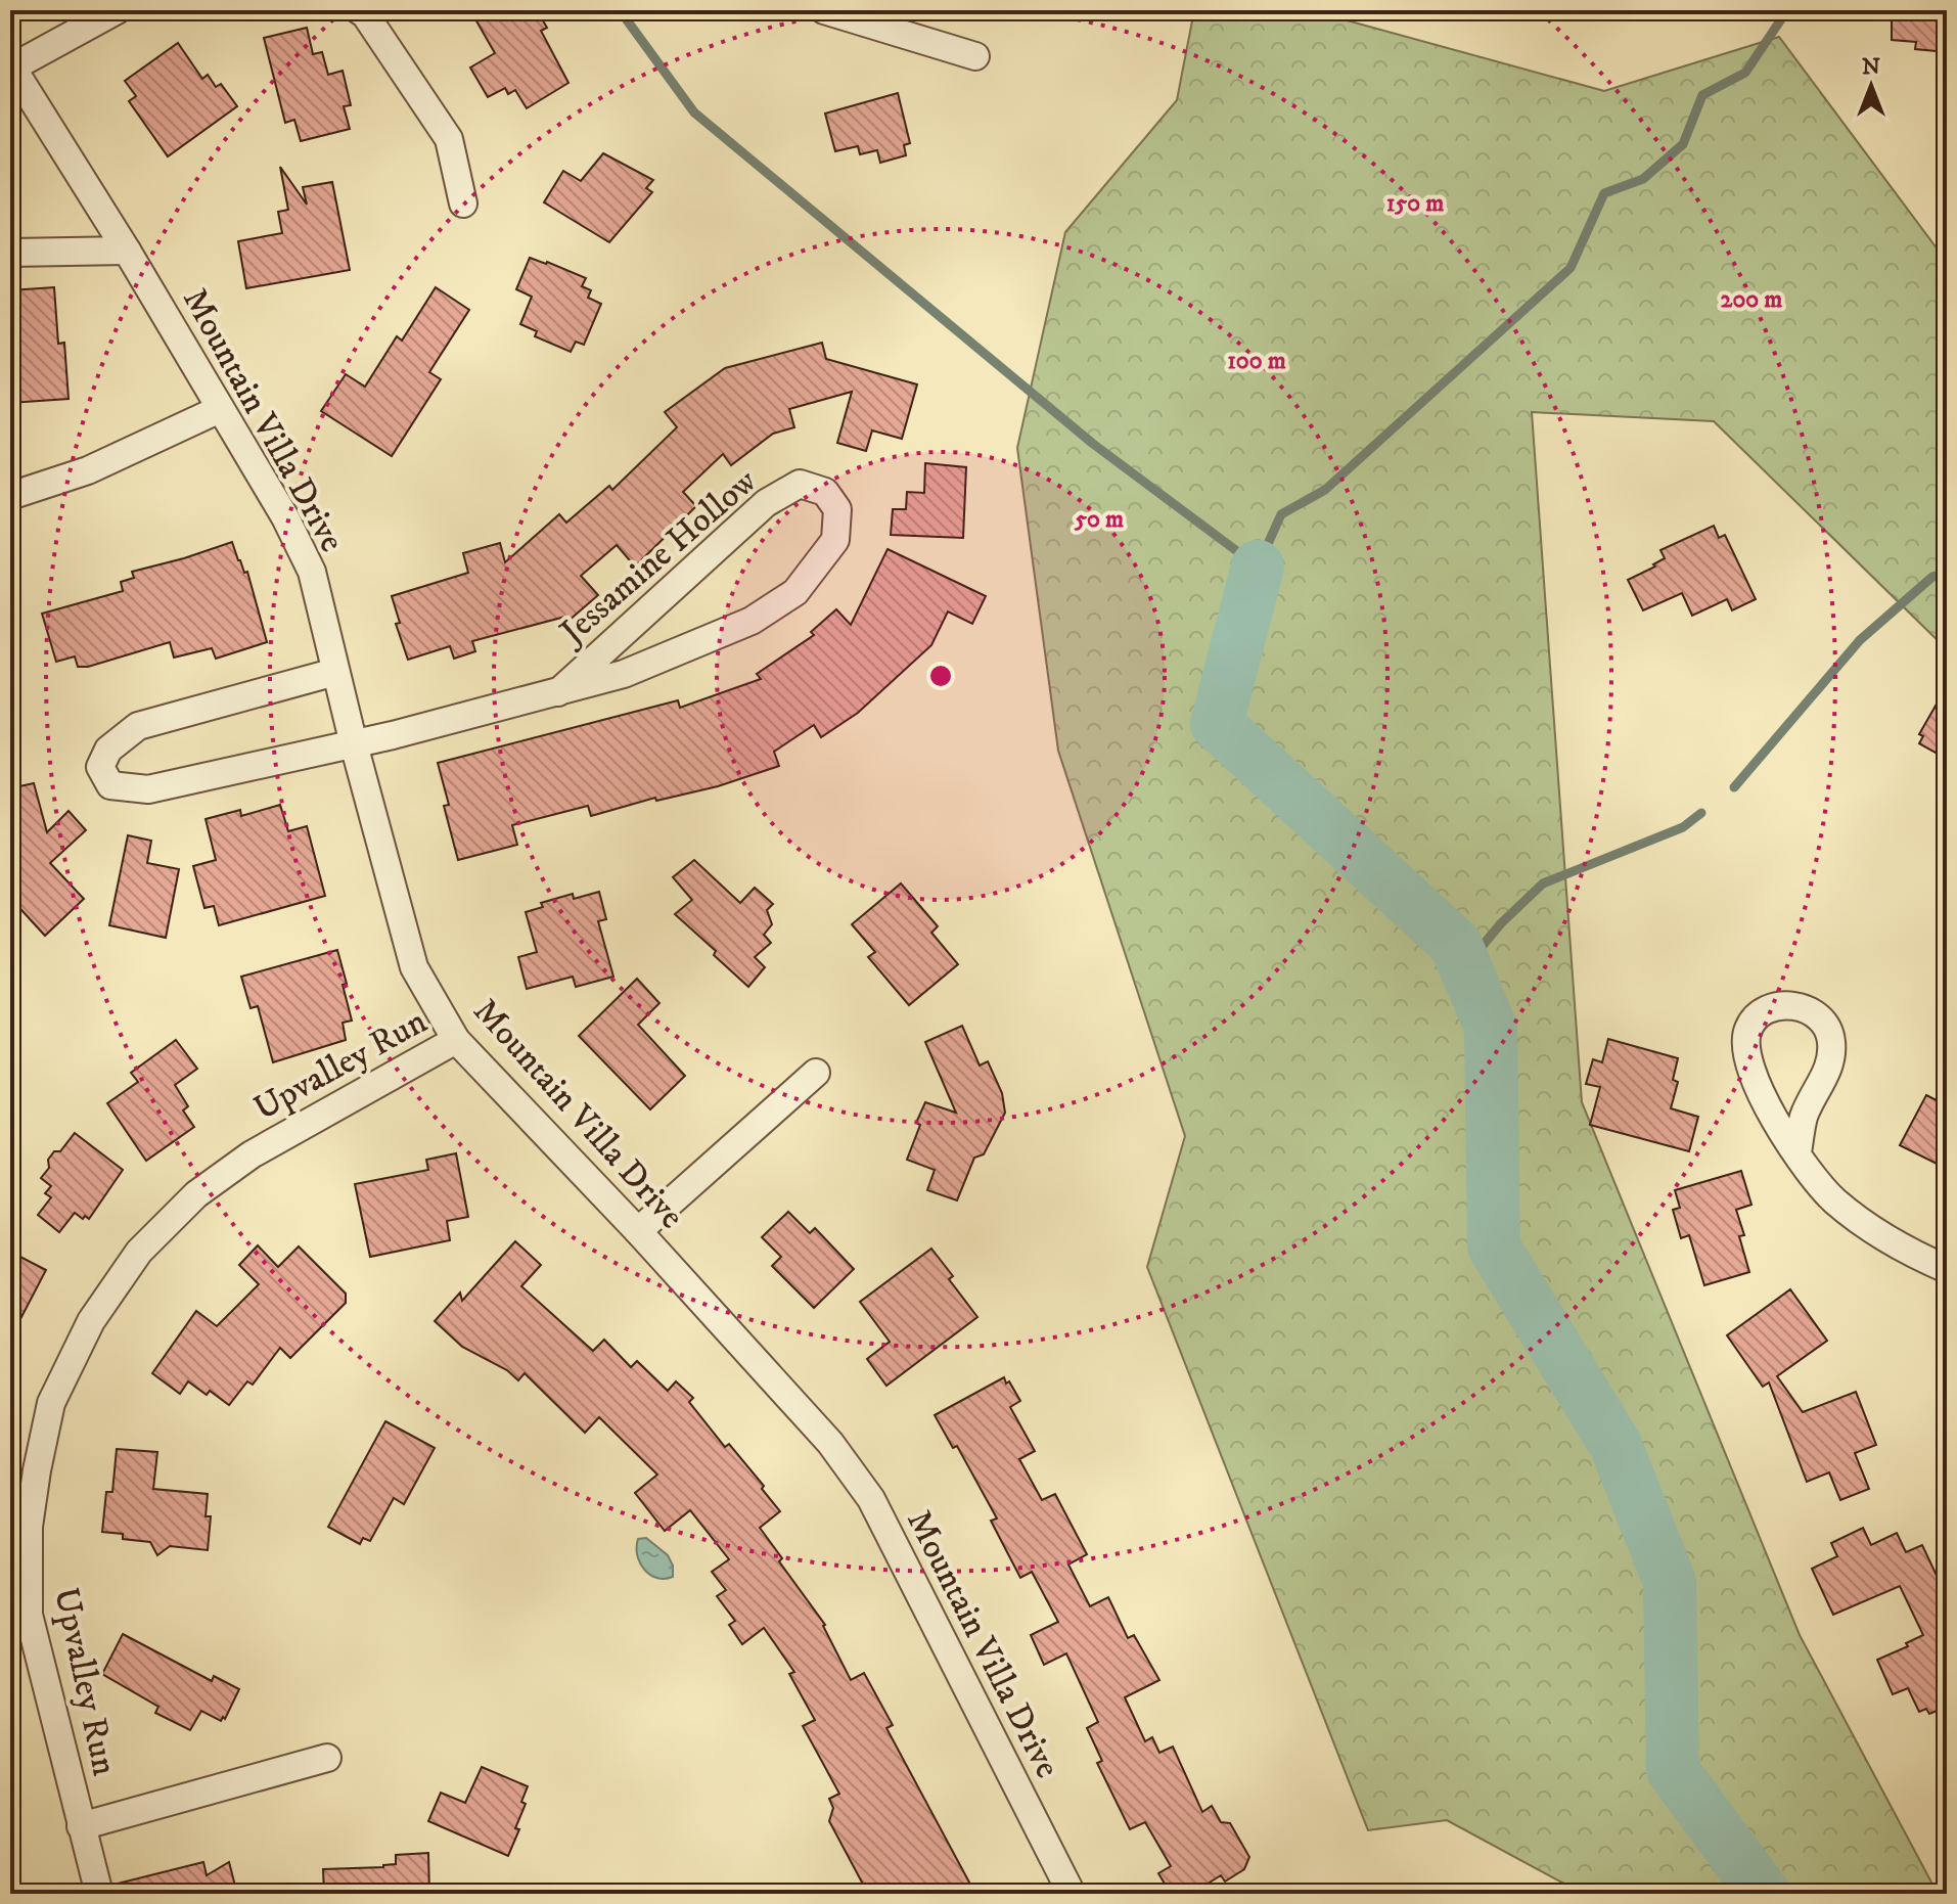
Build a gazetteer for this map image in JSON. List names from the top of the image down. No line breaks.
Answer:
{"streets":{"street":["Mountain Villa Drive","Jessamine Hollow","Upvalley Run"]},"crossings":[["Mountain Villa Drive","Jessamine Hollow"],["Mountain Villa Drive","Upvalley Run"]],"north":"top","rings":["150 m","200 m","100 m","50 m"]}
